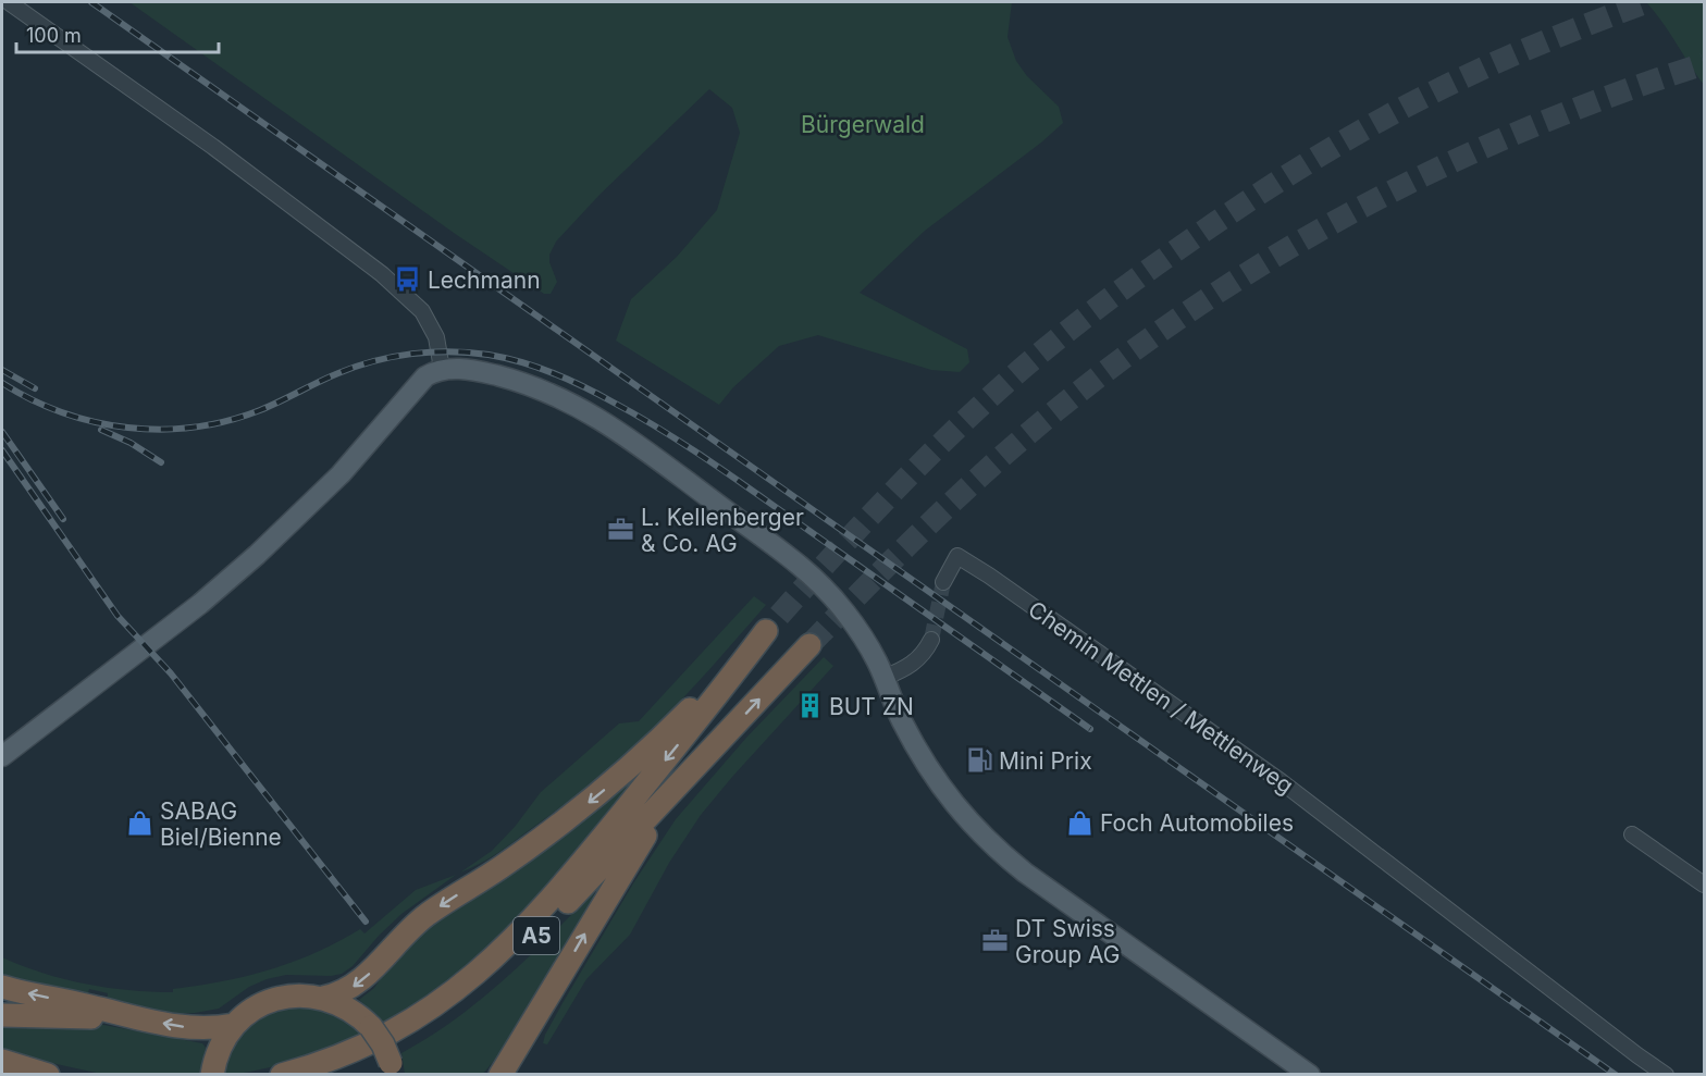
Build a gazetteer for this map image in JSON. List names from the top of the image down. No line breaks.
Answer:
{"streets":{"highway":["A5"],"street":["Chemin Mettlen / Mettlenweg"]},"parks":["Bürgerwald"],"places":{"bus stop":["Lechmann"],"office":["L. Kellenberger & Co. AG","DT Swiss Group AG"],"building":["BUT ZN"],"fuel station":["Mini Prix"],"shop":["Foch Automobiles","SABAG Biel/Bienne"]},"scale_bar":"100 m"}
